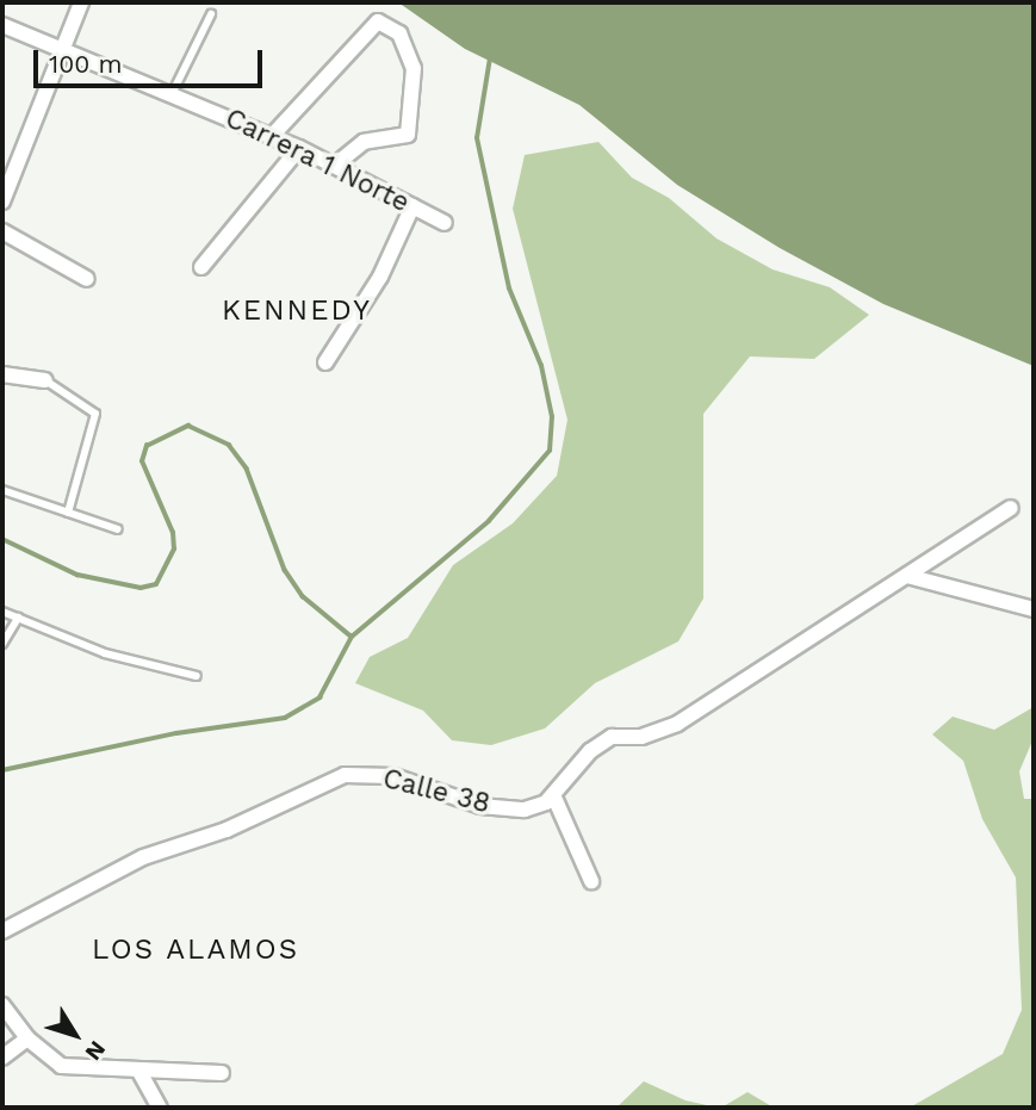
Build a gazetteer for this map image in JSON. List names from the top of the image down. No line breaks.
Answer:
{"streets":{"street":["Carrera 1 Norte","Calle 38"]},"districts":["KENNEDY","LOS ALAMOS"],"scale_bar":"100 m","north":"bottom right"}
